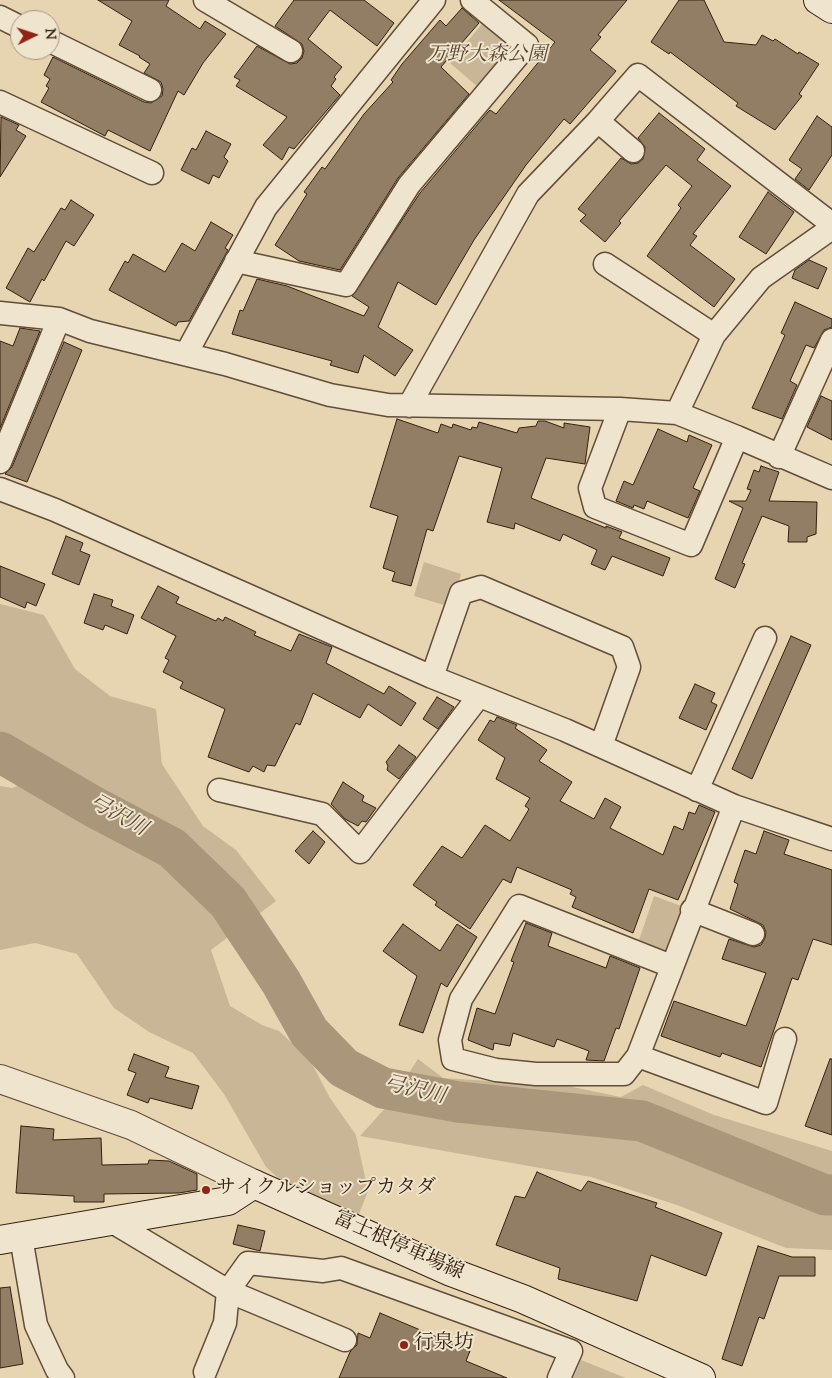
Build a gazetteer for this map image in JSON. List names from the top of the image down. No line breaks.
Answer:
{"streets":{"main road":["富士根停車場線"]},"water":["弓沢川"],"parks":["万野大森公園"],"places":["サイクルショップカタダ","行泉坊"],"north":"right"}
